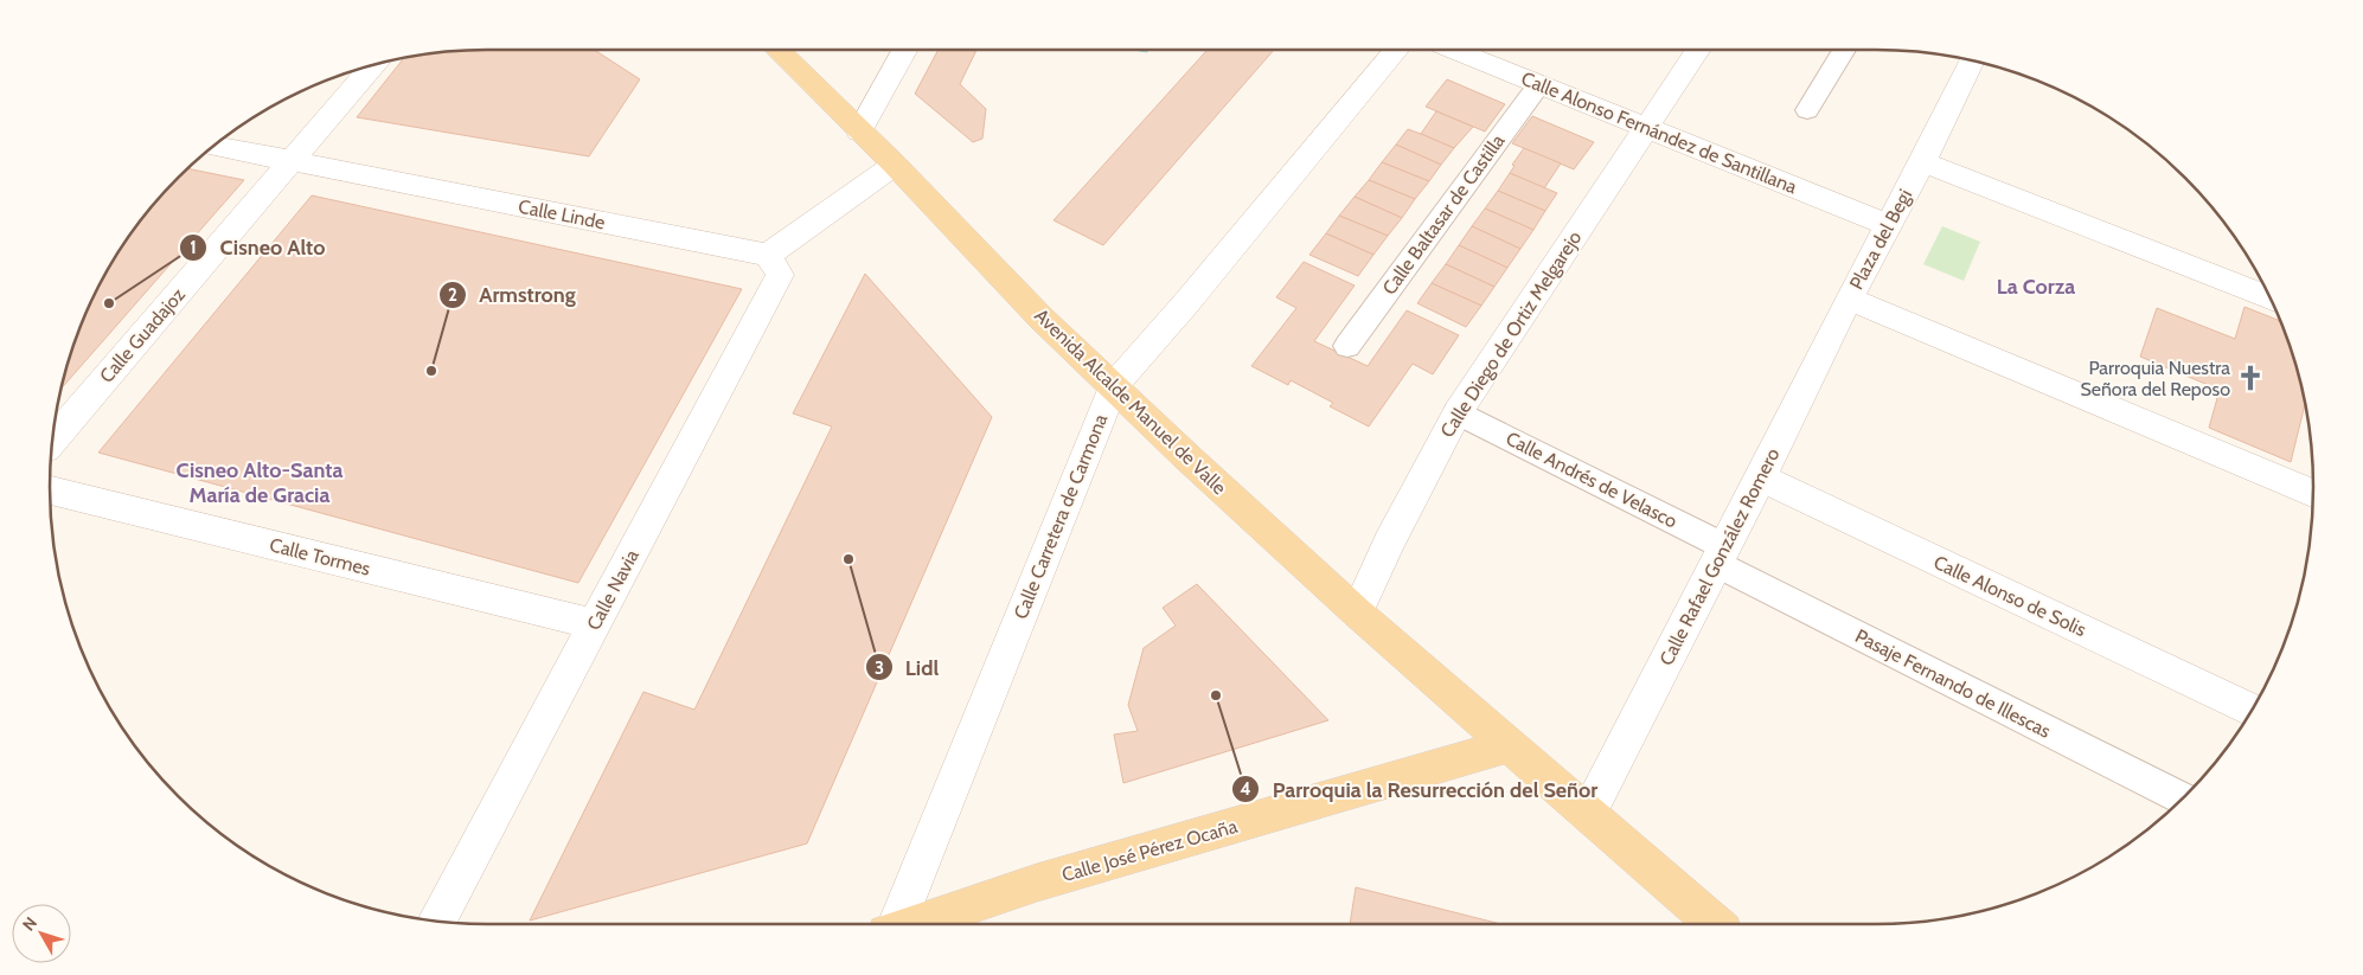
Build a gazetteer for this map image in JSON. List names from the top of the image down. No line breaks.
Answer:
{"streets":{"main road":["Avenida Alcalde Manuel de Valle","Calle José Pérez Ocaña"],"street":["Calle Alonso Fernández de Santillana","Calle Linde","Calle Baltasar de Castilla","Plaza del Begi","Calle Diego de Ortiz Melgarejo","Calle Guadajoz","Calle Andrés de Velasco","Calle Carretera de Carmona","Calle Tormes","Calle Rafael González Romero","Calle Navia","Calle Alonso de Solis","Pasaje Fernando de Illescas"]},"crossings":[["Calle Alonso Fernández de Santillana","Calle Baltasar de Castilla"],["Calle Alonso Fernández de Santillana","Plaza del Begi"],["Calle Alonso Fernández de Santillana","Calle Diego de Ortiz Melgarejo"],["Calle Linde","Calle Guadajoz"],["Calle Linde","Calle Navia"],["Plaza del Begi","Calle Rafael González Romero"],["Calle Diego de Ortiz Melgarejo","Avenida Alcalde Manuel de Valle"],["Calle Diego de Ortiz Melgarejo","Calle Andrés de Velasco"],["Avenida Alcalde Manuel de Valle","Calle Carretera de Carmona"],["Avenida Alcalde Manuel de Valle","Calle Rafael González Romero"],["Avenida Alcalde Manuel de Valle","Calle José Pérez Ocaña"],["Calle Andrés de Velasco","Calle Rafael González Romero"],["Calle Andrés de Velasco","Pasaje Fernando de Illescas"],["Calle Tormes","Calle Navia"],["Calle Rafael González Romero","Calle Alonso de Solis"],["Calle Rafael González Romero","Pasaje Fernando de Illescas"]],"districts":["La Corza","Cisneo Alto-Santa María de Gracia"],"places":{"other":["Cisneo Alto","Armstrong","Lidl","Parroquia la Resurrección del Señor"],"church":["Parroquia Nuestra Señora del Reposo"]},"north":"top left"}
